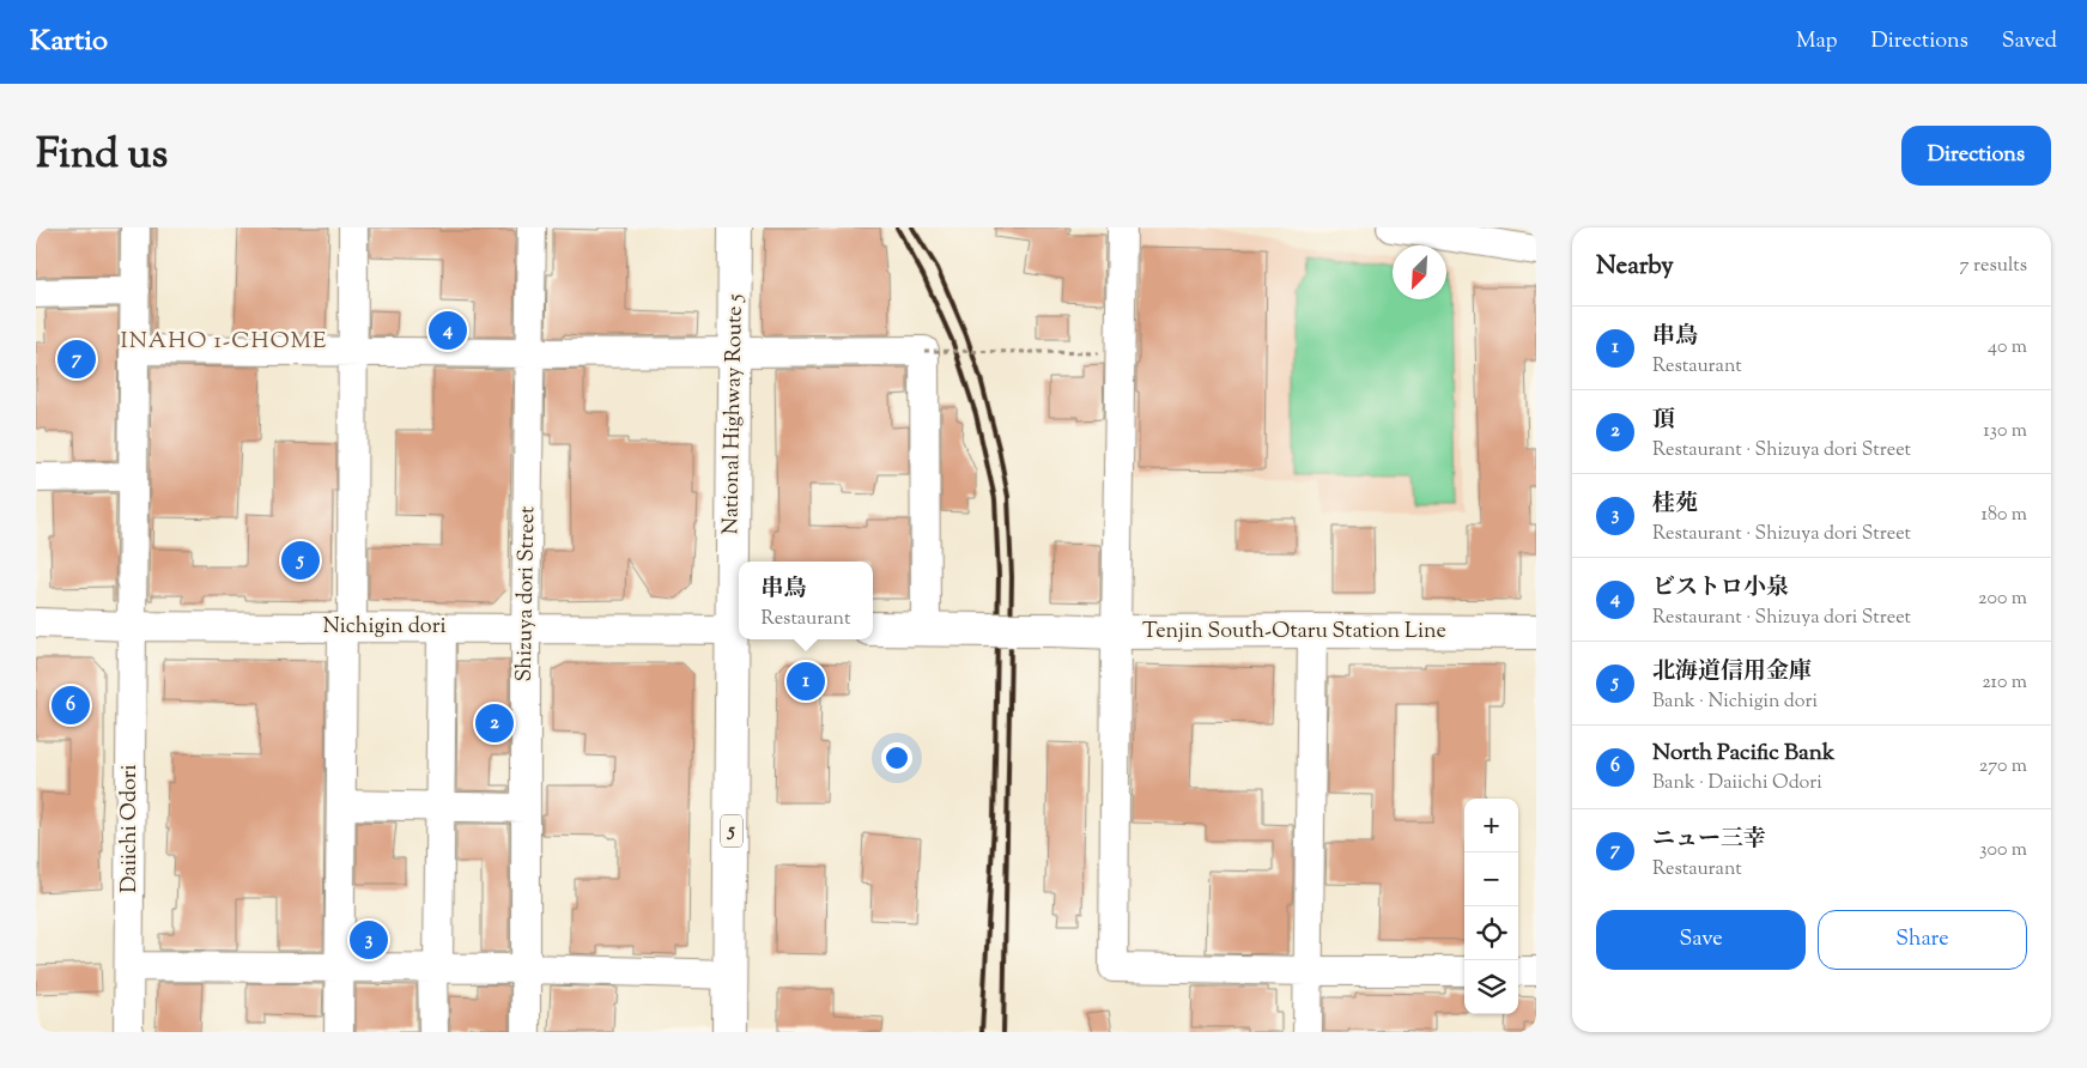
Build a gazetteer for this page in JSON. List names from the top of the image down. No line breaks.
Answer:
{"streets":{"main road":["National Highway Route 5","Tenjin South-Otaru Station Line","5"],"street":["Shizuya dori Street","Nichigin dori","Daiichi Odori"]},"crossings":[["National Highway Route 5","Nichigin dori"],["Shizuya dori Street","Nichigin dori"],["Nichigin dori","Daiichi Odori"]],"districts":["INAHO 1-CHOME"],"north":"bottom left","page":{"header":"Kartio","nav":["Map","Directions","Saved"],"title":"Find us","buttons":["Directions",["Save","Share"]],"heading":["Nearby","7 results"],"list":[{"mark":"1","name":"串鳥","note":"Restaurant","value":"40 m"},{"mark":"2","name":"頂","note":"Restaurant · Shizuya dori Street","value":"130 m"},{"mark":"3","name":"桂苑","note":"Restaurant · Shizuya dori Street","value":"180 m"},{"mark":"4","name":"ビストロ小泉","note":"Restaurant · Shizuya dori Street","value":"200 m"},{"mark":"5","name":"北海道信用金庫","note":"Bank · Nichigin dori","value":"210 m"},{"mark":"6","name":"North Pacific Bank","note":"Bank · Daiichi Odori","value":"270 m"},{"mark":"7","name":"ニュー三幸","note":"Restaurant","value":"300 m"}],"pins":["4","7","5","1","6","2","3"],"popup":["串鳥","Restaurant"],"map_buttons":["+","−"]}}
